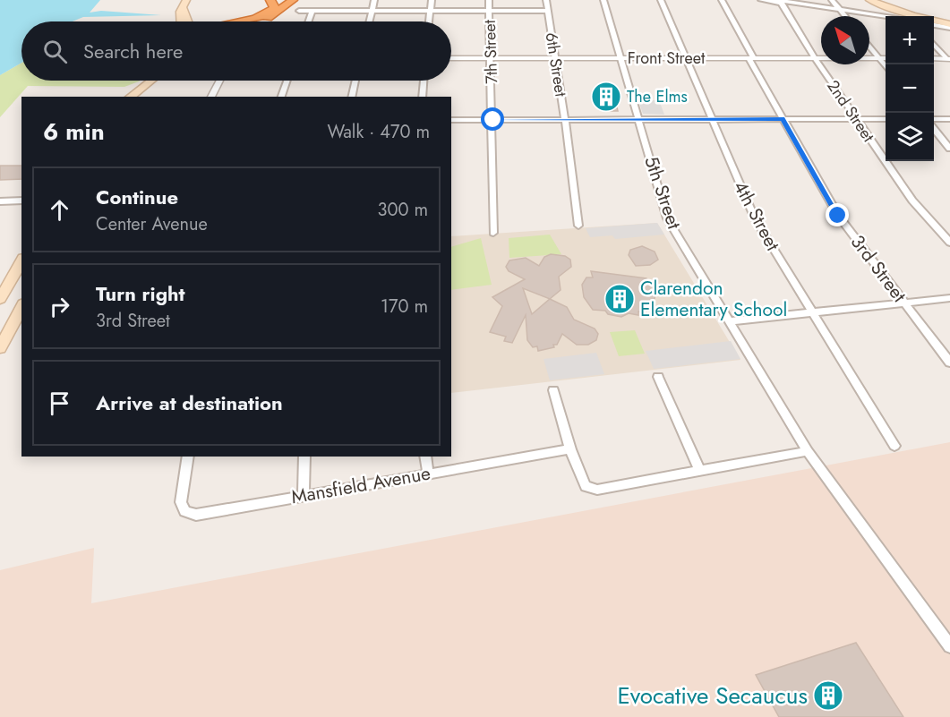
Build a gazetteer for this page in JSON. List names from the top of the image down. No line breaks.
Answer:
{"streets":{"street":["7th Street","Front Street","6th Street","2nd Street","5th Street","4th Street","3rd Street","Mansfield Avenue"]},"crossings":[["7th Street","Front Street"],["Front Street","6th Street"],["Front Street","2nd Street"],["Front Street","5th Street"],["Front Street","4th Street"],["Front Street","3rd Street"]],"places":{"building":["The Elms","Clarendon Elementary School","Evocative Secaucus"]},"north":"top left","page":{"map_buttons":["+","−"],"search":"Search here","heading":["6 min","Walk · 470 m"],"list":[["Continue","Center Avenue","300 m"],["Turn right","3rd Street","170 m"],"Arrive at destination"]}}
